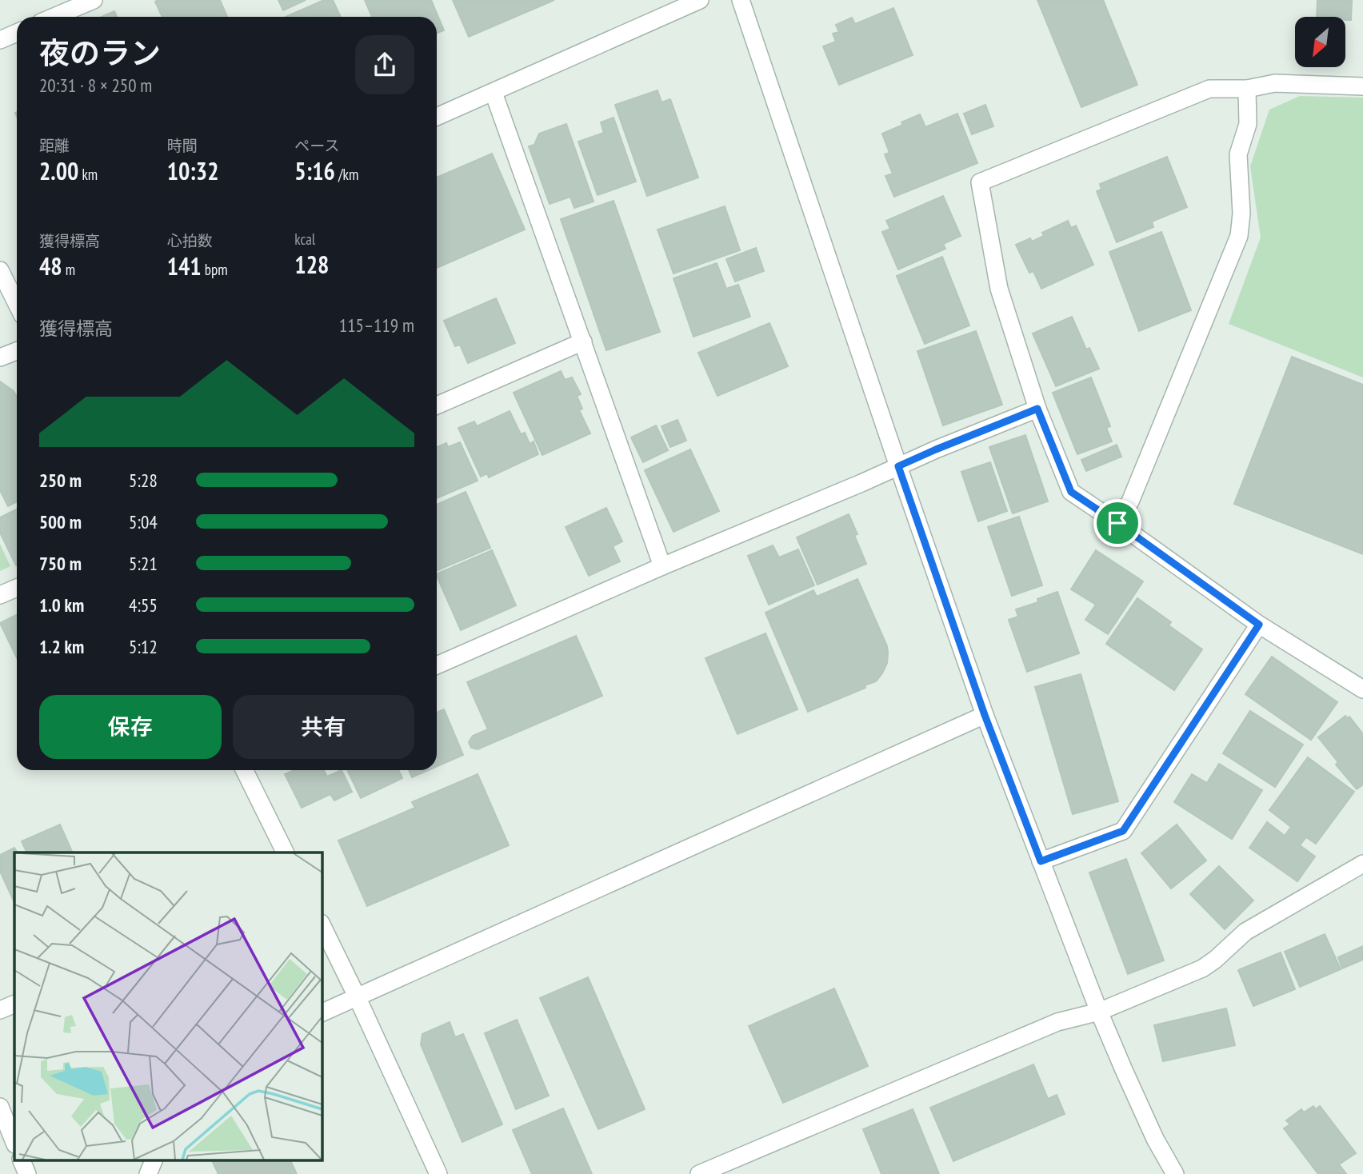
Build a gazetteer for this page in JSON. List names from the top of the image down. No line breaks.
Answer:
{"north":"bottom left","page":{"heading":["夜のラン","20:31 · 8 × 250 m"],"stats":[["距離","2.00 km"],["時間","10:32"],["ペース","5:16 /km"],["獲得標高","48 m"],["心拍数","141 bpm"],["kcal","128"]],"chart":["獲得標高","115–119 m"],"list":[{"name":"250 m","note":"5:28"},{"name":"500 m","note":"5:04"},{"name":"750 m","note":"5:21"},{"name":"1.0 km","note":"4:55"},{"name":"1.2 km","note":"5:12"}],"buttons":["保存","共有"]}}
